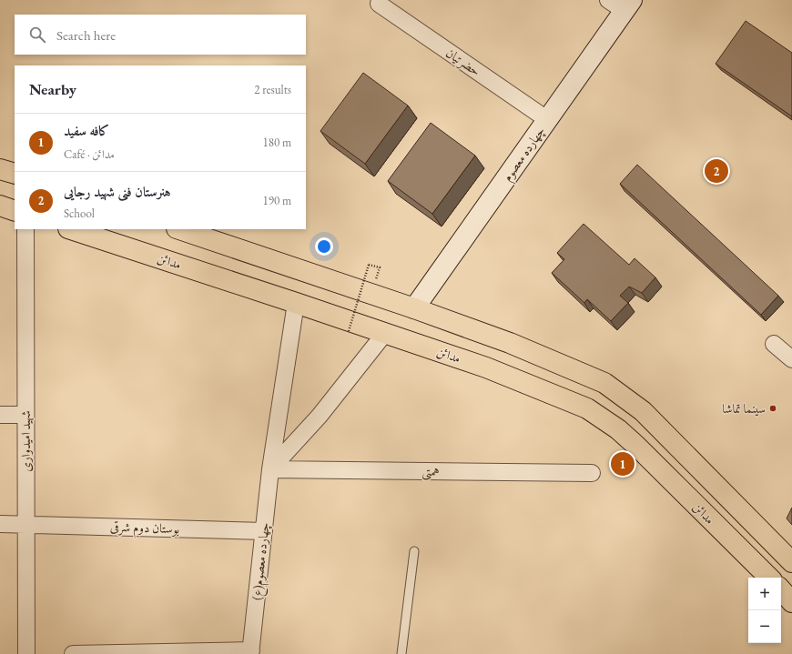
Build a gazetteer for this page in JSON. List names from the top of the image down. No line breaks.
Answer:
{"streets":{"main road":["مدائن"],"street":["حضرتیان","چهارده معصوم","شهيد امیدواری","همتی","بوستان دوم شرقی","چهارده معصوم(ع)"]},"crossings":[["حضرتیان","چهارده معصوم"],["مدائن","چهارده معصوم(ع)"],["شهيد امیدواری","بوستان دوم شرقی"],["همتی","چهارده معصوم(ع)"],["بوستان دوم شرقی","چهارده معصوم(ع)"]],"places":["سینما تماشا"],"page":{"search":"Search here","heading":["Nearby","2 results"],"list":[{"mark":"1","name":"کافه سفید","note":"Café · مدائن","value":"180 m"},{"mark":"2","name":"هنرستان فنی شهید رجایی","note":"School","value":"190 m"}],"pins":["2","1"],"map_buttons":["+","−"]}}
